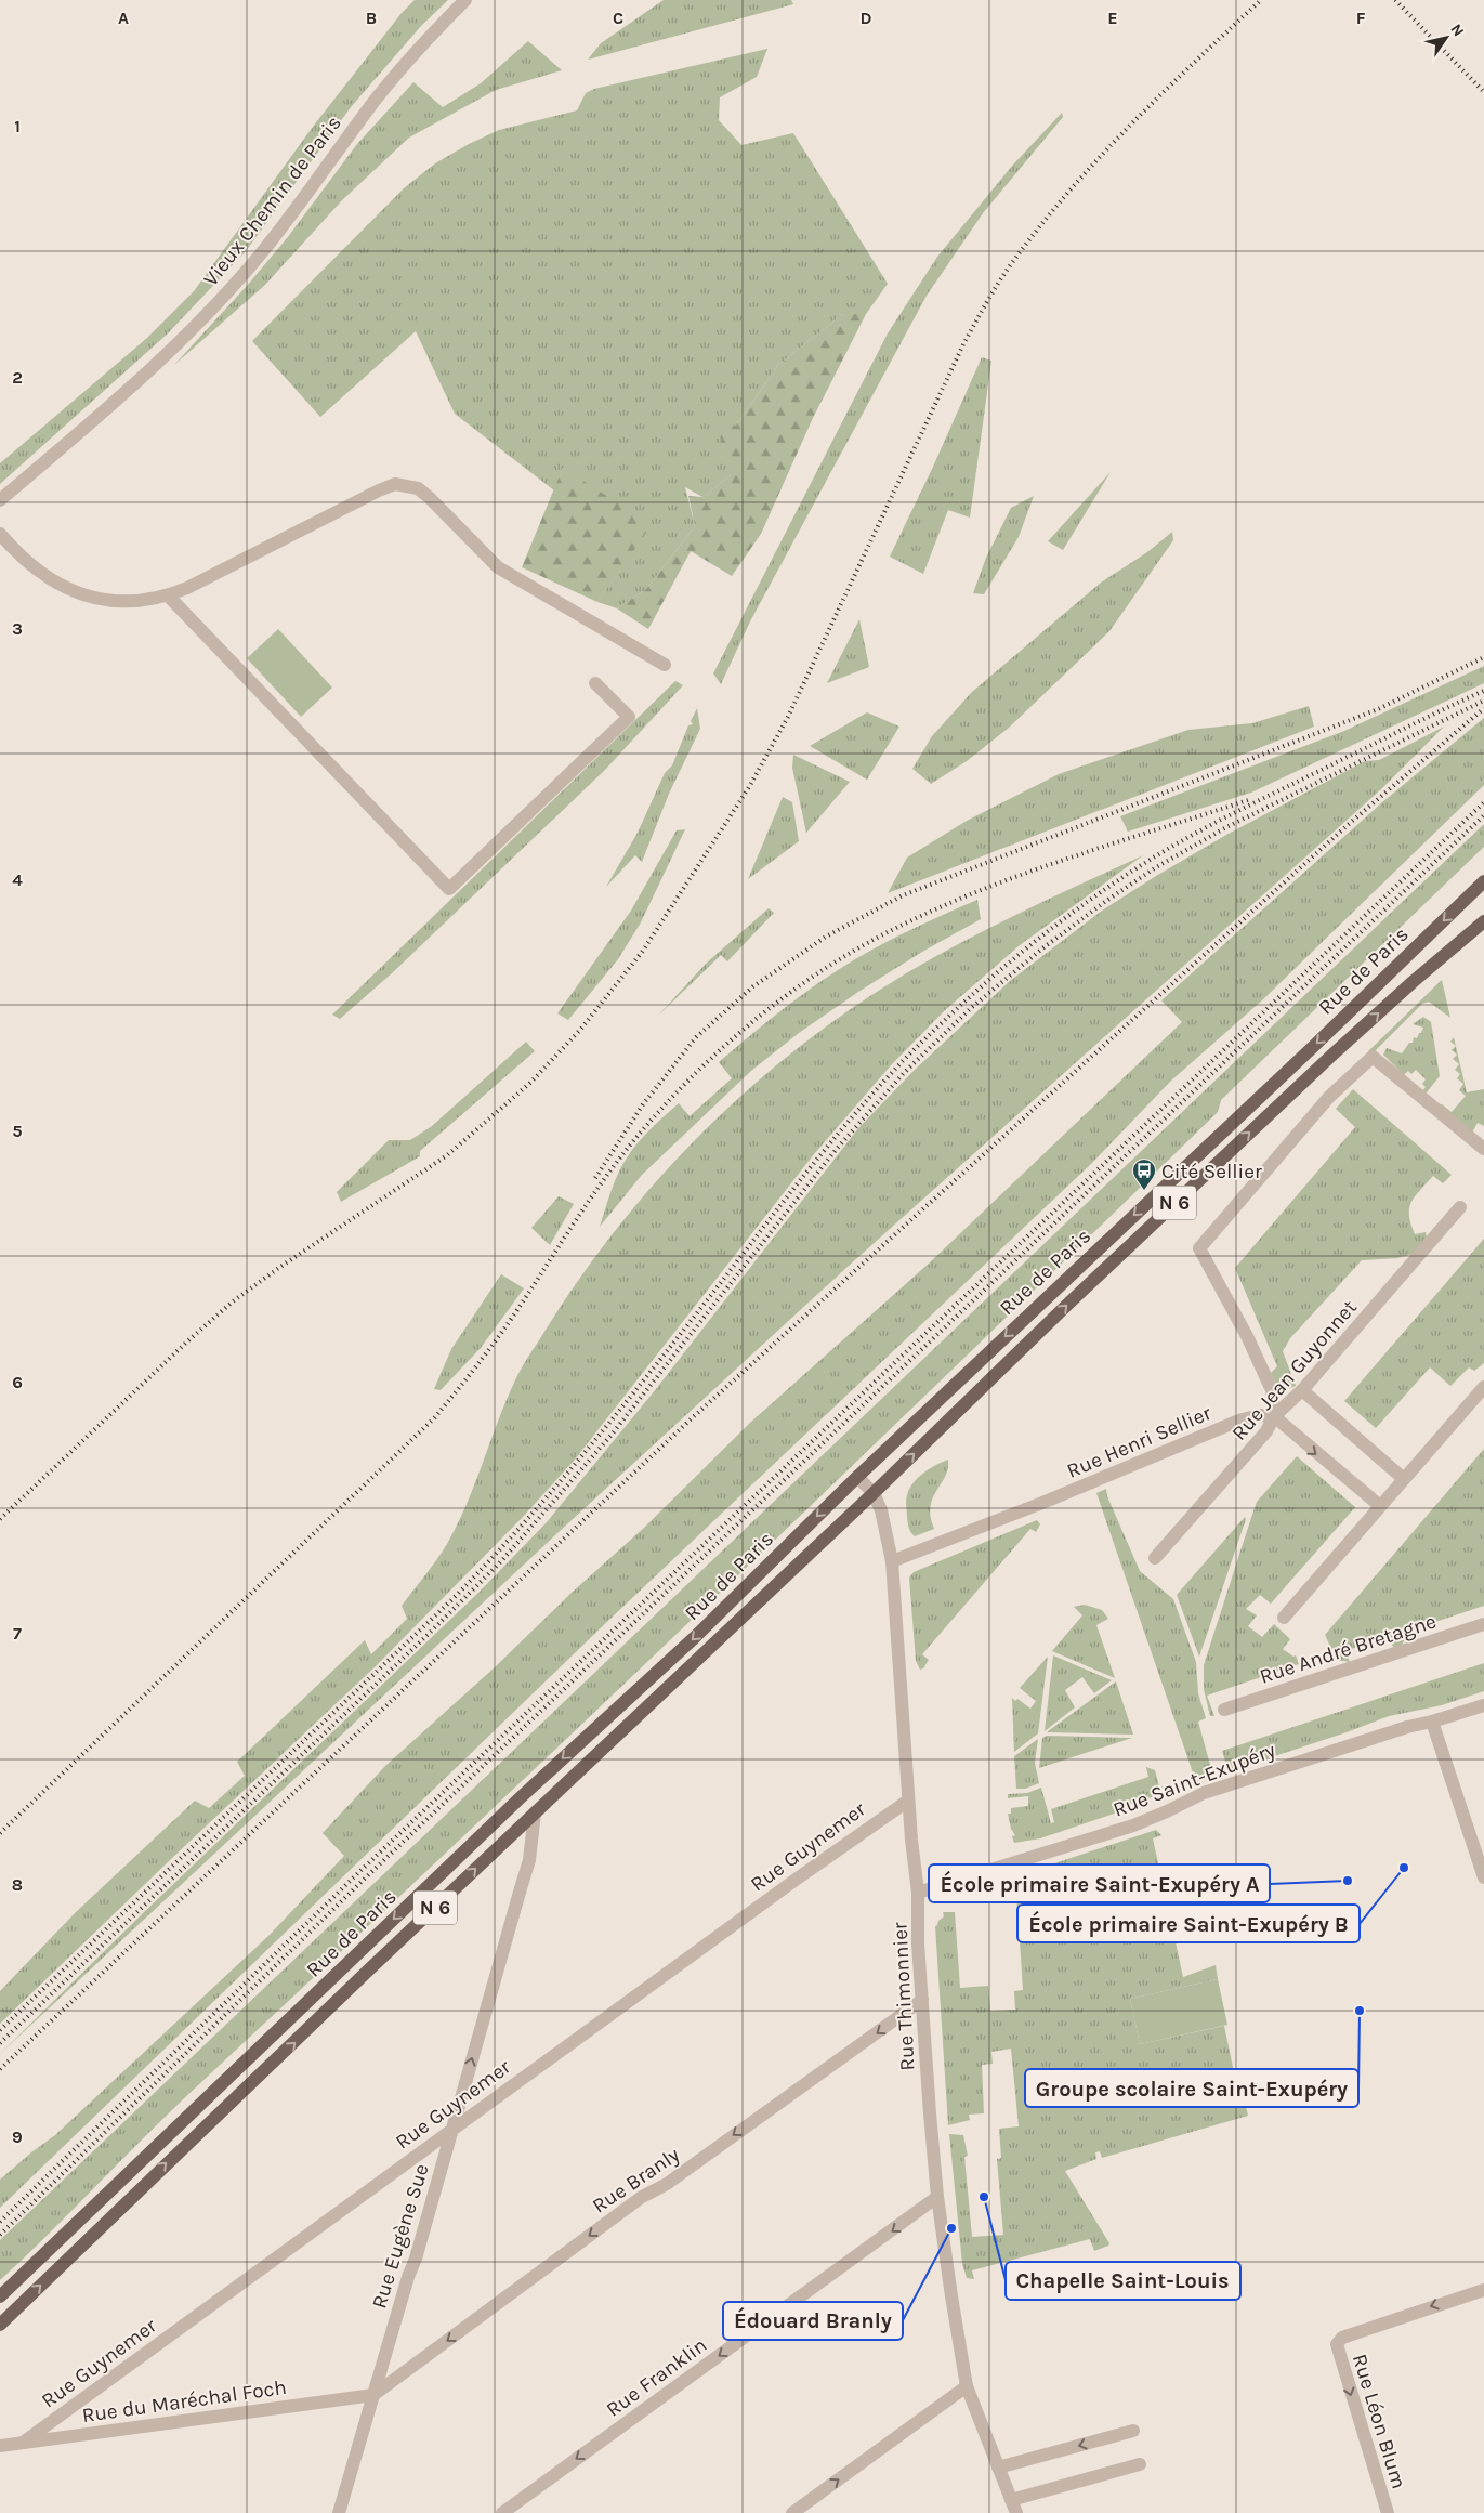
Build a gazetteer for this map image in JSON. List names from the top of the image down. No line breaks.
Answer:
{"streets":{"main road":["Rue de Paris","N 6"],"street":["Vieux Chemin de Paris","Rue Jean Guyonnet","Rue Henri Sellier","Rue André Bretagne","Rue Saint-Exupéry","Rue Guynemer","Rue Thimonnier","Rue Branly","Rue Eugène Sue","Rue Franklin","Rue du Maréchal Foch","Rue Léon Blum"]},"crossings":[["Rue de Paris","Rue Thimonnier"],["Rue de Paris","Rue Eugène Sue"],["Rue Jean Guyonnet","Rue Henri Sellier"],["Rue Henri Sellier","Rue Thimonnier"],["Rue Saint-Exupéry","Rue Thimonnier"],["Rue Guynemer","Rue Thimonnier"],["Rue Guynemer","Rue Eugène Sue"],["Rue Guynemer","Rue du Maréchal Foch"],["Rue Thimonnier","Rue Branly"],["Rue Thimonnier","Rue Franklin"],["Rue Branly","Rue Eugène Sue"],["Rue Branly","Rue du Maréchal Foch"],["Rue Eugène Sue","Rue du Maréchal Foch"]],"one_way":["Rue Branly","Rue Eugène Sue","Rue Franklin"],"places":{"bus stop":["Cité Sellier"],"other":["École primaire Saint-Exupéry B","École primaire Saint-Exupéry A","Groupe scolaire Saint-Exupéry","Chapelle Saint-Louis","Édouard Branly"]},"north":"top right","grid":{"columns":["A","B","C","D","E","F"],"rows":["1","2","3","4","5","6","7","8","9"]}}
